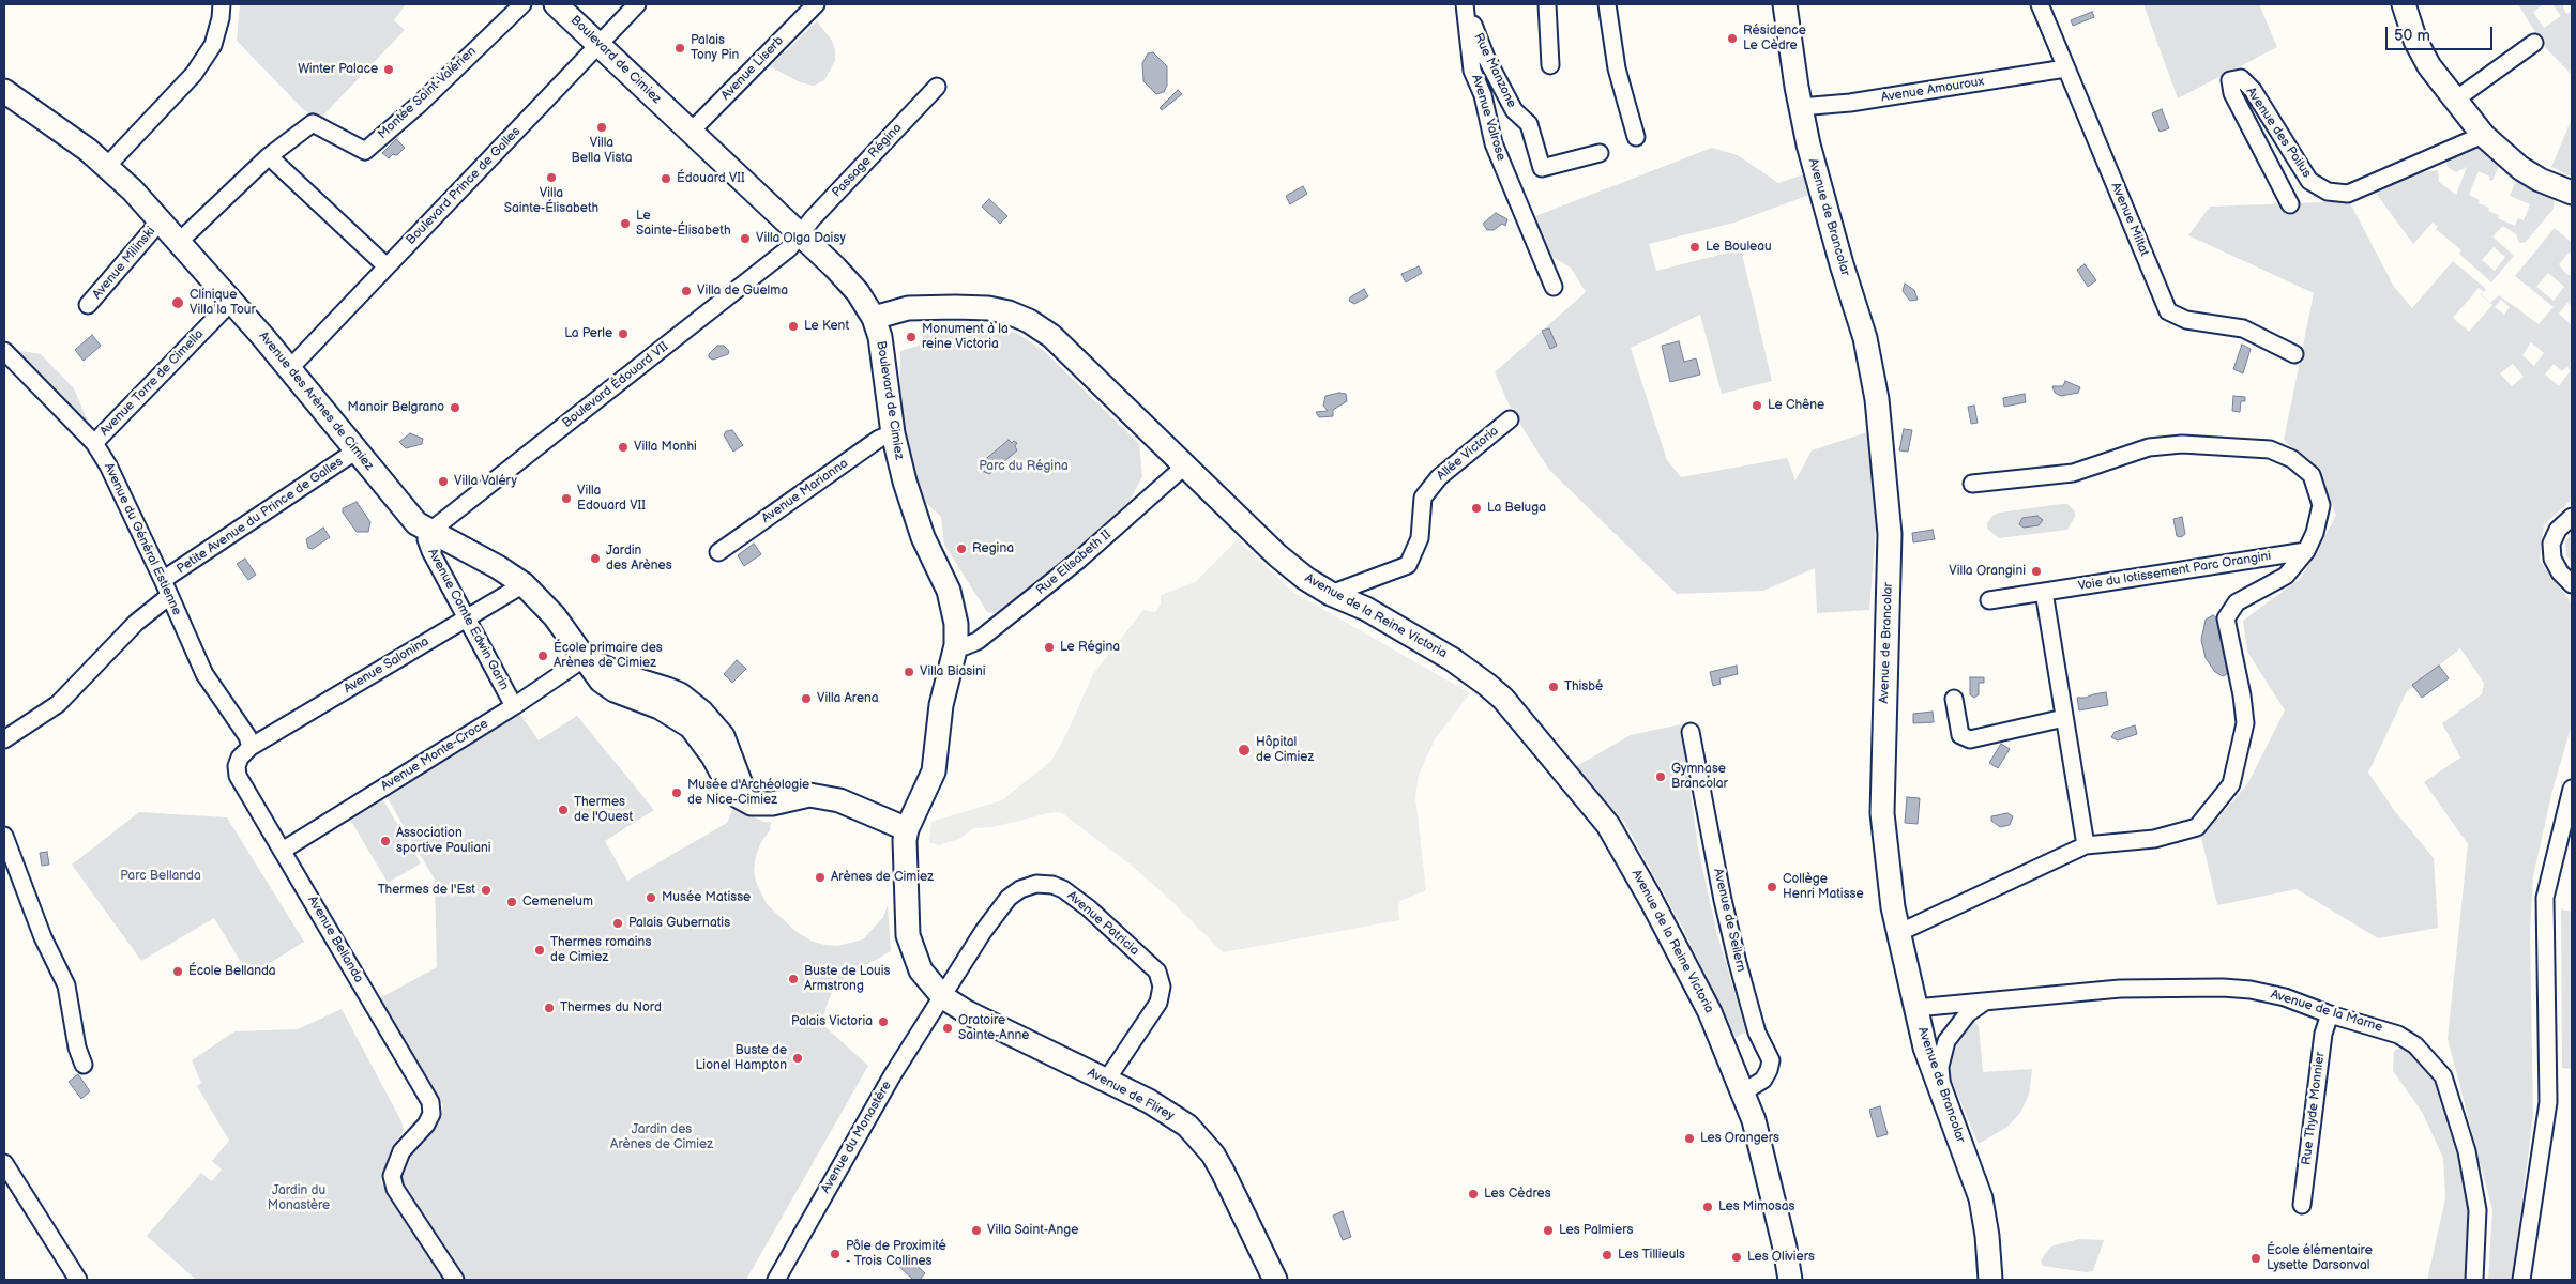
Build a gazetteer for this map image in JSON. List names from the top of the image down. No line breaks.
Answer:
{"streets":{"street":["Boulevard de Cimiez","Avenue Liserb","Rue Manzone","Avenue Amouroux","Montée Saint-Valérien","Avenue Valrose","Avenue des Poilus","Passage Régina","Boulevard Prince de Galles","Avenue de Brancolar","Avenue Miltat","Avenue Milinski","Avenue Torre de Cimella","Boulevard Édouard VII","Avenue des Arènes de Cimiez","Allée Victoria","Avenue Marianna","Petite Avenue du Prince de Galles","Avenue du Général Estienne","Rue Elisabeth II","Voie du lotissement Parc Orangini","Avenue de la Reine Victoria","Avenue Comte Edwin Garin","Avenue Salonina","Avenue Monte-Croce","Avenue de Seilern","Avenue Patricia","Avenue Bellanda","Avenue de la Marne","Avenue de Flirey","Rue Thyde Monnier","Avenue du Monastère"]},"crossings":[["Boulevard de Cimiez","Avenue Liserb"],["Boulevard de Cimiez","Passage Régina"],["Boulevard de Cimiez","Boulevard Prince de Galles"],["Boulevard de Cimiez","Boulevard Édouard VII"],["Boulevard de Cimiez","Avenue des Arènes de Cimiez"],["Boulevard de Cimiez","Avenue Marianna"],["Boulevard de Cimiez","Rue Elisabeth II"],["Boulevard de Cimiez","Avenue de la Reine Victoria"],["Boulevard de Cimiez","Avenue Patricia"],["Boulevard de Cimiez","Avenue de Flirey"],["Boulevard de Cimiez","Avenue du Monastère"],["Rue Manzone","Avenue Valrose"],["Avenue Amouroux","Avenue de Brancolar"],["Avenue Amouroux","Avenue Miltat"],["Montée Saint-Valérien","Avenue des Arènes de Cimiez"],["Passage Régina","Boulevard Édouard VII"],["Boulevard Prince de Galles","Avenue des Arènes de Cimiez"],["Avenue de Brancolar","Voie du lotissement Parc Orangini"],["Avenue de Brancolar","Avenue de la Marne"],["Avenue Milinski","Avenue des Arènes de Cimiez"],["Avenue Torre de Cimella","Avenue des Arènes de Cimiez"],["Avenue Torre de Cimella","Avenue du Général Estienne"],["Boulevard Édouard VII","Avenue des Arènes de Cimiez"],["Boulevard Édouard VII","Avenue Comte Edwin Garin"],["Avenue des Arènes de Cimiez","Petite Avenue du Prince de Galles"],["Avenue des Arènes de Cimiez","Avenue Comte Edwin Garin"],["Avenue des Arènes de Cimiez","Avenue Salonina"],["Avenue des Arènes de Cimiez","Avenue Monte-Croce"],["Allée Victoria","Avenue de la Reine Victoria"],["Petite Avenue du Prince de Galles","Avenue du Général Estienne"],["Avenue du Général Estienne","Avenue Salonina"],["Avenue du Général Estienne","Avenue Bellanda"],["Rue Elisabeth II","Avenue de la Reine Victoria"],["Avenue de la Reine Victoria","Avenue de Seilern"],["Avenue Comte Edwin Garin","Avenue Salonina"],["Avenue Comte Edwin Garin","Avenue Monte-Croce"],["Avenue Salonina","Avenue Bellanda"],["Avenue Monte-Croce","Avenue Bellanda"],["Avenue Patricia","Avenue de Flirey"],["Avenue Patricia","Avenue du Monastère"],["Avenue de la Marne","Rue Thyde Monnier"],["Avenue de Flirey","Avenue du Monastère"]],"parks":["Parc du Régina","Parc Bellanda","Jardin des Arènes de Cimiez","Jardin du Monastère"],"places":["Résidence Le Cèdre","Palais Tony Pin","Winter Palace","Villa Bella Vista","Villa Sainte-Élisabeth","Édouard VII","Le Sainte-Élisabeth","Villa Olga Daisy","Le Bouleau","Villa de Guelma","Clinique Villa la Tour","Le Kent","La Perle","Monument à la reine Victoria","Le Chêne","Manoir Belgrano","Villa Monhi","Villa Valéry","Villa Edouard VII","La Beluga","Regina","Jardin des Arènes","Villa Orangini","Le Régina","École primaire des Arènes de Cimiez","Villa Biasini","Thisbé","Villa Arena","Hôpital de Cimiez","Gymnase Brancolar","Musée d'Archéologie de Nice-Cimiez","Thermes de l'Ouest","Association sportive Pauliani","Arènes de Cimiez","Collège Henri Matisse","Thermes de l'Est","Musée Matisse","Cemenelum","Palais Gubernatis","Thermes romains de Cimiez","École Bellanda","Buste de Louis Armstrong","Thermes du Nord","Palais Victoria","Oratoire Sainte-Anne","Buste de Lionel Hampton","Les Orangers","Les Cèdres","Les Mimosas","Villa Saint-Ange","Les Palmiers","Pôle de Proximité - Trois Collines","Les Tillieuls","Les Oliviers","École élémentaire Lysette Darsonval"],"scale_bar":"50 m"}
